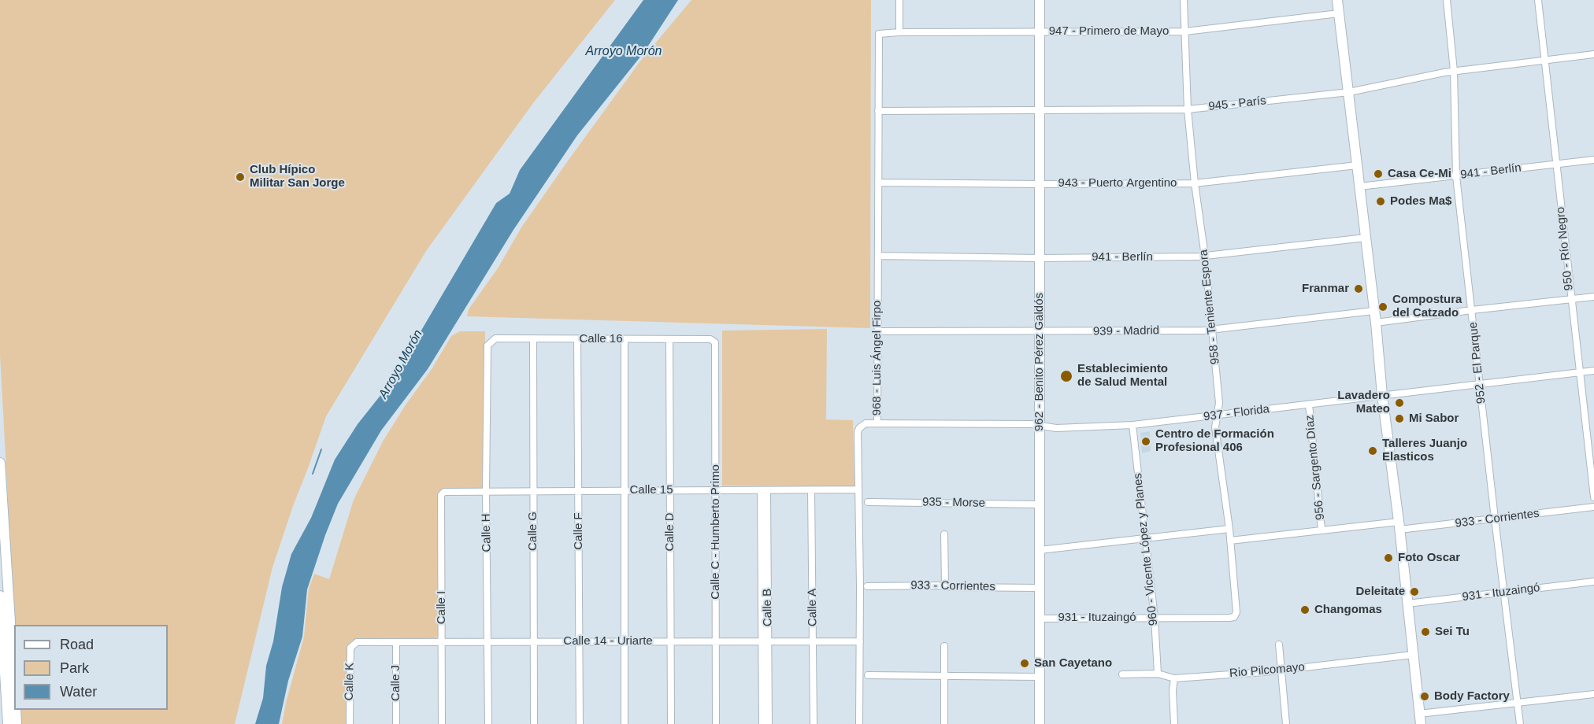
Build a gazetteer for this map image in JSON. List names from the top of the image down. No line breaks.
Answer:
{"streets":{"main road":["962 - Benito Pérez Galdós"],"street":["947 - Primero de Mayo","945 - París","941 - Berlín","943 - Puerto Argentino","950 - Río Negro","958 - Teniente Espora","939 - Madrid","Calle 16","968 - Luis Ángel Firpo","952 - El Parque","937 - Florida","956 - Sargento Díaz","Calle 15","935 - Morse","933 - Corrientes","Calle G","Calle F","Calle D","Calle C - Humberto Primo","Calle H","960 - Vicente López y Planes","931 - Ituzaingó","Calle I","Calle B","Calle A","Calle 14 - Uriarte","Rio Pilcomayo","Calle K","Calle J"]},"crossings":[["947 - Primero de Mayo","958 - Teniente Espora"],["947 - Primero de Mayo","968 - Luis Ángel Firpo"],["947 - Primero de Mayo","962 - Benito Pérez Galdós"],["945 - París","950 - Río Negro"],["945 - París","958 - Teniente Espora"],["945 - París","968 - Luis Ángel Firpo"],["945 - París","962 - Benito Pérez Galdós"],["945 - París","952 - El Parque"],["941 - Berlín","950 - Río Negro"],["941 - Berlín","958 - Teniente Espora"],["941 - Berlín","968 - Luis Ángel Firpo"],["941 - Berlín","962 - Benito Pérez Galdós"],["941 - Berlín","952 - El Parque"],["943 - Puerto Argentino","958 - Teniente Espora"],["943 - Puerto Argentino","968 - Luis Ángel Firpo"],["943 - Puerto Argentino","962 - Benito Pérez Galdós"],["950 - Río Negro","937 - Florida"],["958 - Teniente Espora","939 - Madrid"],["958 - Teniente Espora","937 - Florida"],["958 - Teniente Espora","933 - Corrientes"],["958 - Teniente Espora","931 - Ituzaingó"],["939 - Madrid","968 - Luis Ángel Firpo"],["939 - Madrid","962 - Benito Pérez Galdós"],["Calle 16","Calle G"],["Calle 16","Calle F"],["Calle 16","Calle D"],["Calle 16","Calle C - Humberto Primo"],["Calle 16","Calle H"],["968 - Luis Ángel Firpo","937 - Florida"],["968 - Luis Ángel Firpo","Calle 15"],["968 - Luis Ángel Firpo","Calle 14 - Uriarte"],["962 - Benito Pérez Galdós","937 - Florida"],["962 - Benito Pérez Galdós","935 - Morse"],["962 - Benito Pérez Galdós","933 - Corrientes"],["962 - Benito Pérez Galdós","931 - Ituzaingó"],["952 - El Parque","937 - Florida"],["952 - El Parque","933 - Corrientes"],["952 - El Parque","931 - Ituzaingó"],["937 - Florida","956 - Sargento Díaz"],["937 - Florida","960 - Vicente López y Planes"],["956 - Sargento Díaz","933 - Corrientes"],["Calle 15","Calle G"],["Calle 15","Calle F"],["Calle 15","Calle D"],["Calle 15","Calle C - Humberto Primo"],["Calle 15","Calle H"],["Calle 15","Calle I"],["Calle 15","Calle B"],["Calle 15","Calle A"],["Calle G","Calle 14 - Uriarte"],["Calle F","Calle 14 - Uriarte"],["Calle D","Calle 14 - Uriarte"],["Calle C - Humberto Primo","Calle 14 - Uriarte"],["Calle H","Calle 14 - Uriarte"],["960 - Vicente López y Planes","931 - Ituzaingó"],["960 - Vicente López y Planes","Rio Pilcomayo"],["Calle I","Calle 14 - Uriarte"],["Calle B","Calle 14 - Uriarte"],["Calle A","Calle 14 - Uriarte"],["Calle 14 - Uriarte","Calle K"],["Calle 14 - Uriarte","Calle J"]],"water":["Arroyo Morón"],"places":["Casa Ce-Mi","Club Hípico Militar San Jorge","Podes Ma$","Franmar","Compostura del Catzado","Establecimiento de Salud Mental","Lavadero Mateo","Mi Sabor","Centro de Formación Profesional 406","Talleres Juanjo Elasticos","Foto Oscar","Deleitate","Changomas","Sei Tu","San Cayetano","Body Factory"],"legend":["Road","Park","Water"]}
